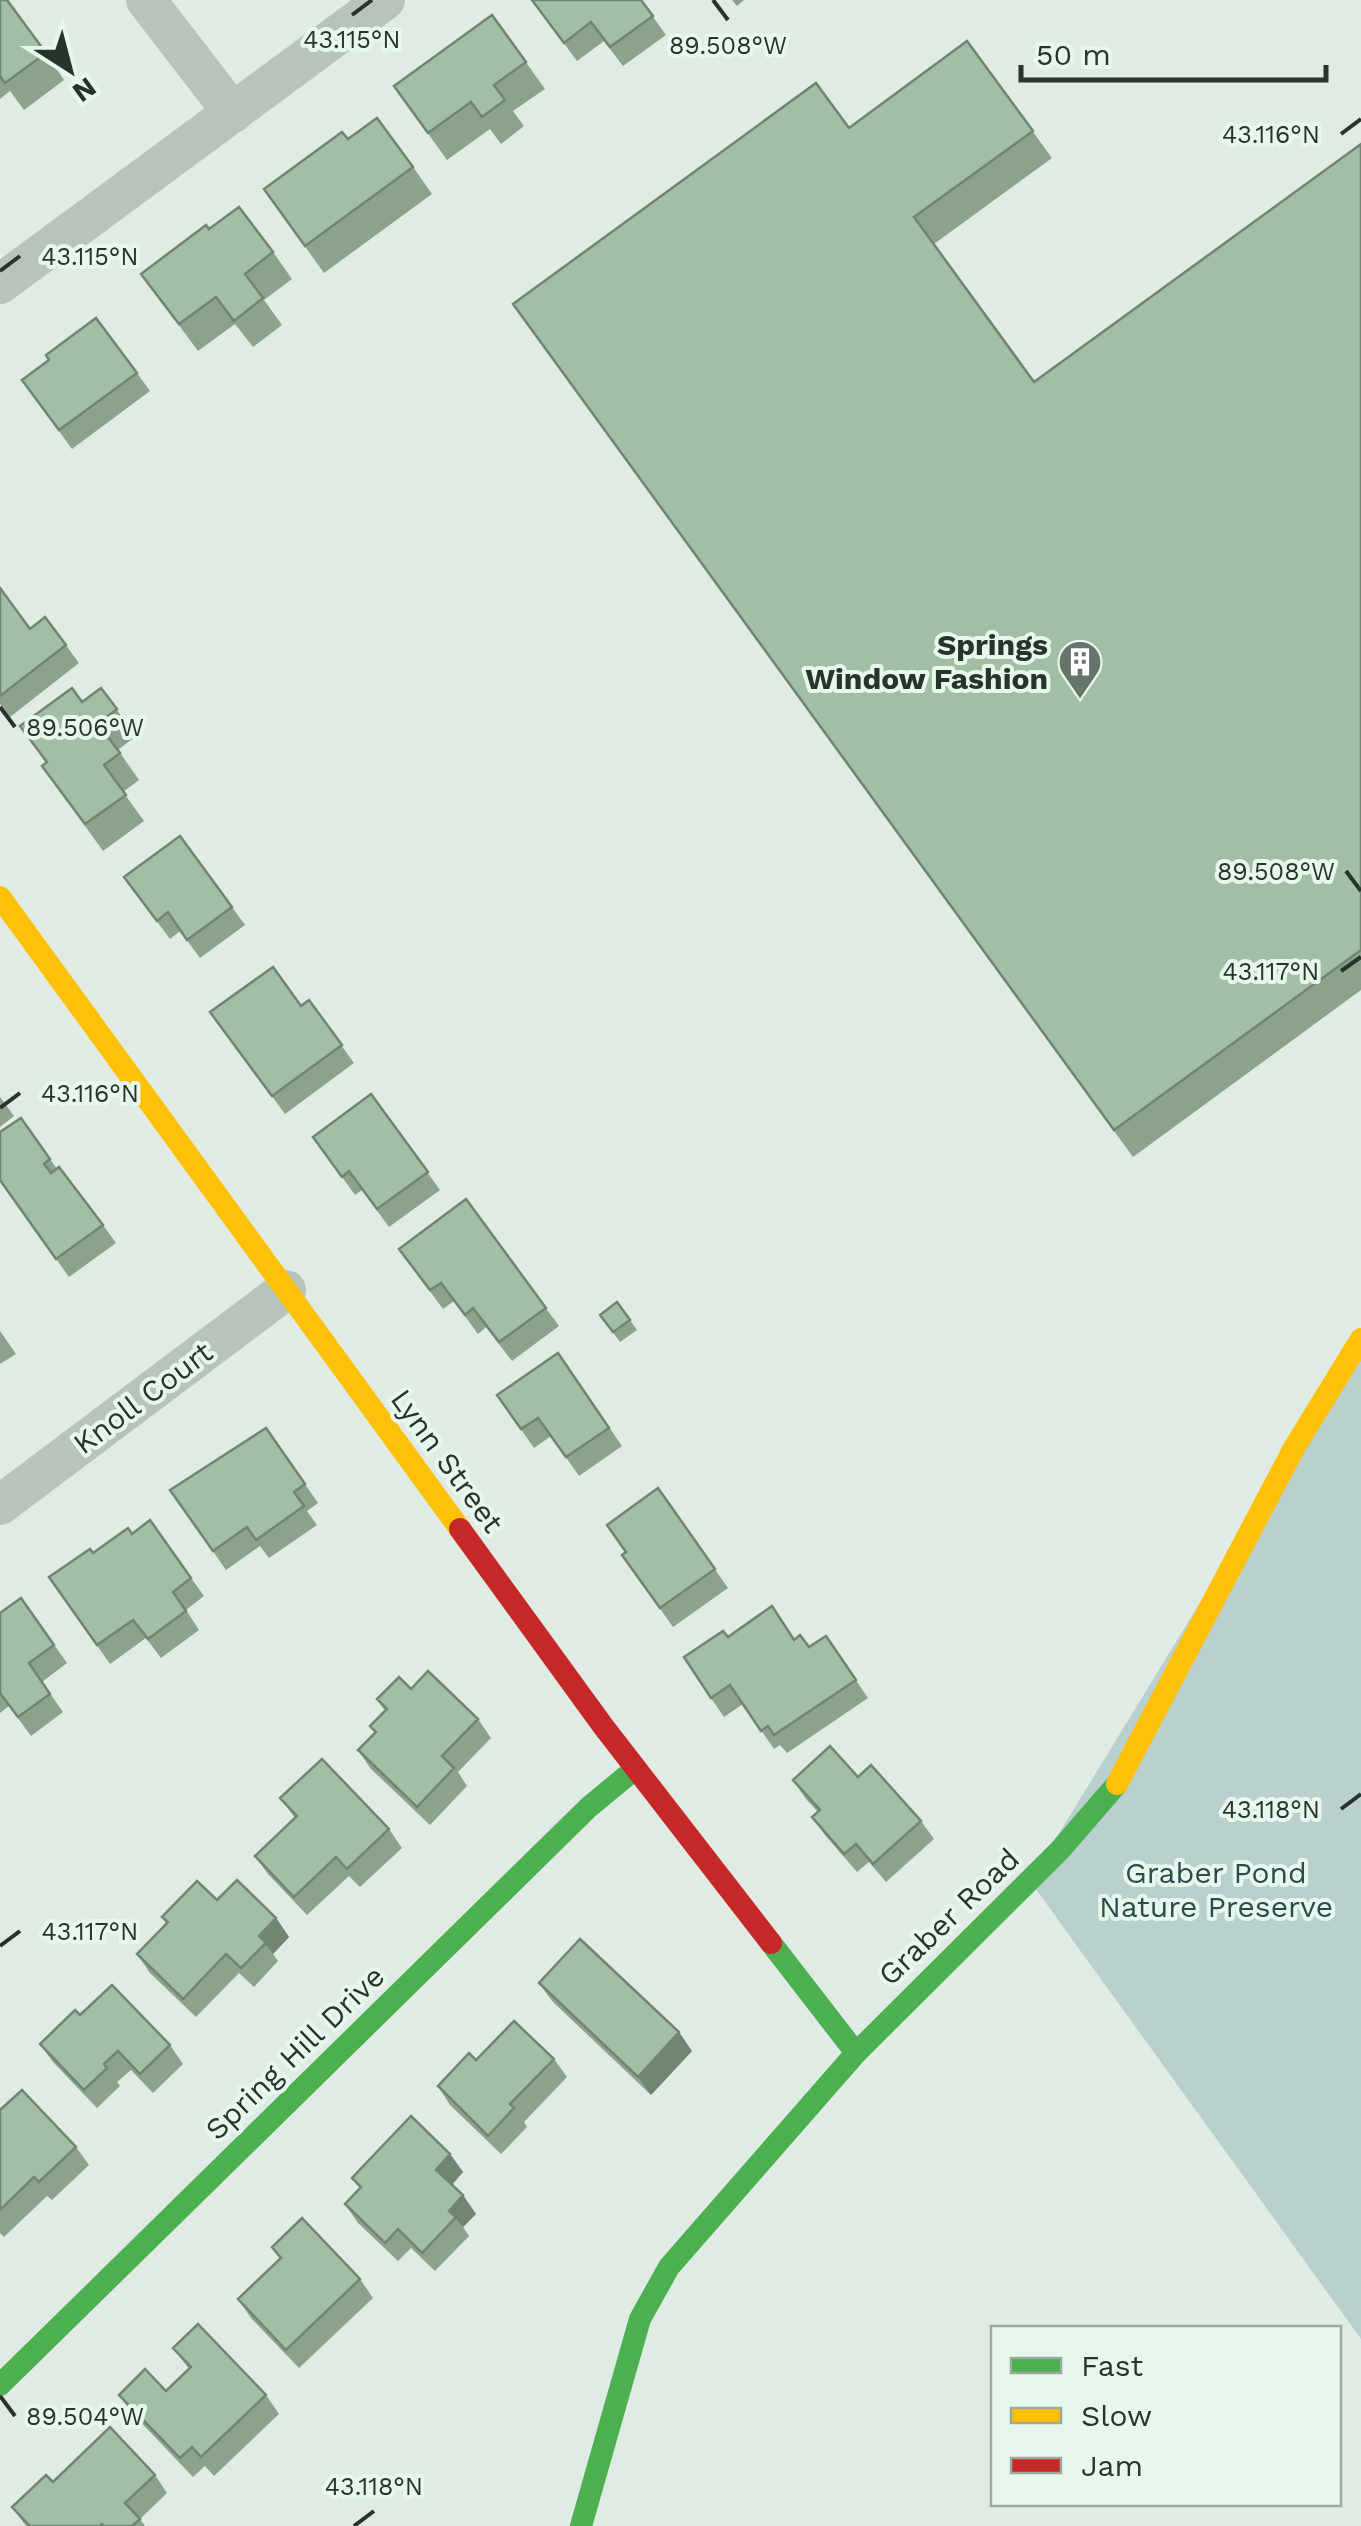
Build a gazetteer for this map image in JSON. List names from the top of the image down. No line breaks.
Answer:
{"streets":{"street":["Knoll Court","Lynn Street","Graber Road","Spring Hill Drive"]},"crossings":[["Knoll Court","Lynn Street"],["Lynn Street","Graber Road"],["Lynn Street","Spring Hill Drive"]],"parks":["Graber Pond Nature Preserve"],"places":{"building":["Springs Window Fashion"]},"legend":["Fast","Slow","Jam"],"scale_bar":"50 m","north":"bottom right","coordinates":["43.115°N","89.508°W","43.116°N","89.506°W","43.117°N","43.118°N","89.504°W"]}
